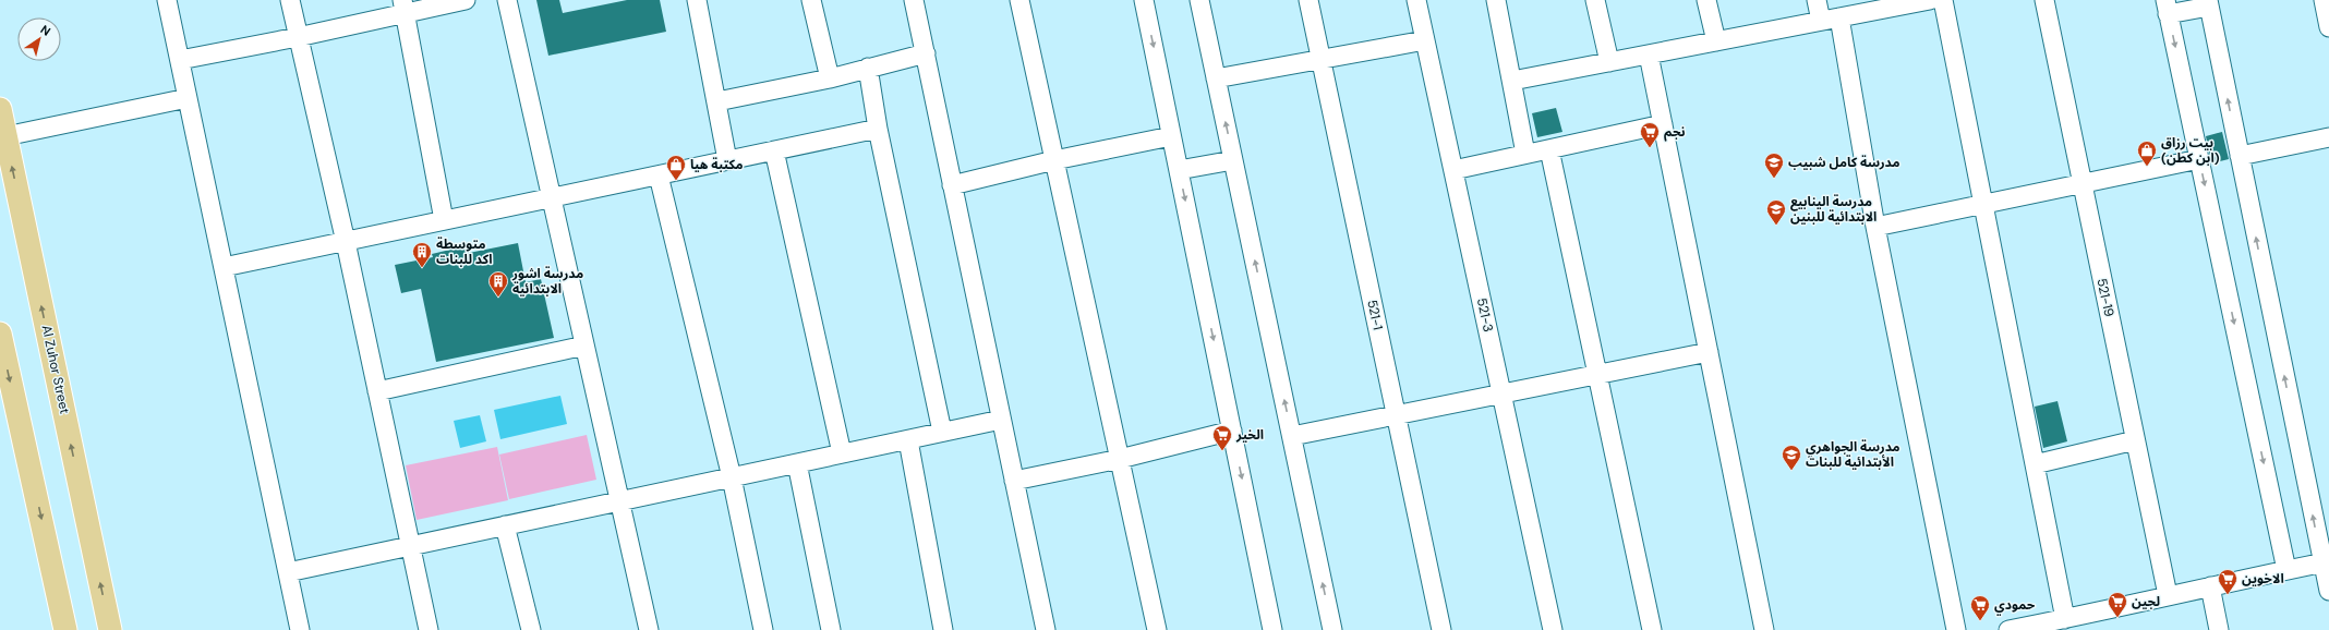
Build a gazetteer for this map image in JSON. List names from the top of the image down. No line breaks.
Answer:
{"streets":{"main road":["Al Zuhor Street"],"street":["521-19","521-1","521-3"]},"places":{"supermarket":["نجم","الخير","الاخوين","لجين","حمودي"],"shop":["بيت رزاق (ابن كطن)","مكتبة هيا"],"school or university":["مدرسة كامل شبيب","مدرسة الينابيع الابتدائية للبنين","مدرسة الجواهري الأبتدائية للبنات"],"building":["متوسطة اكد للبنات","مدرسة اشور الابتدائية"]},"north":"top right"}
